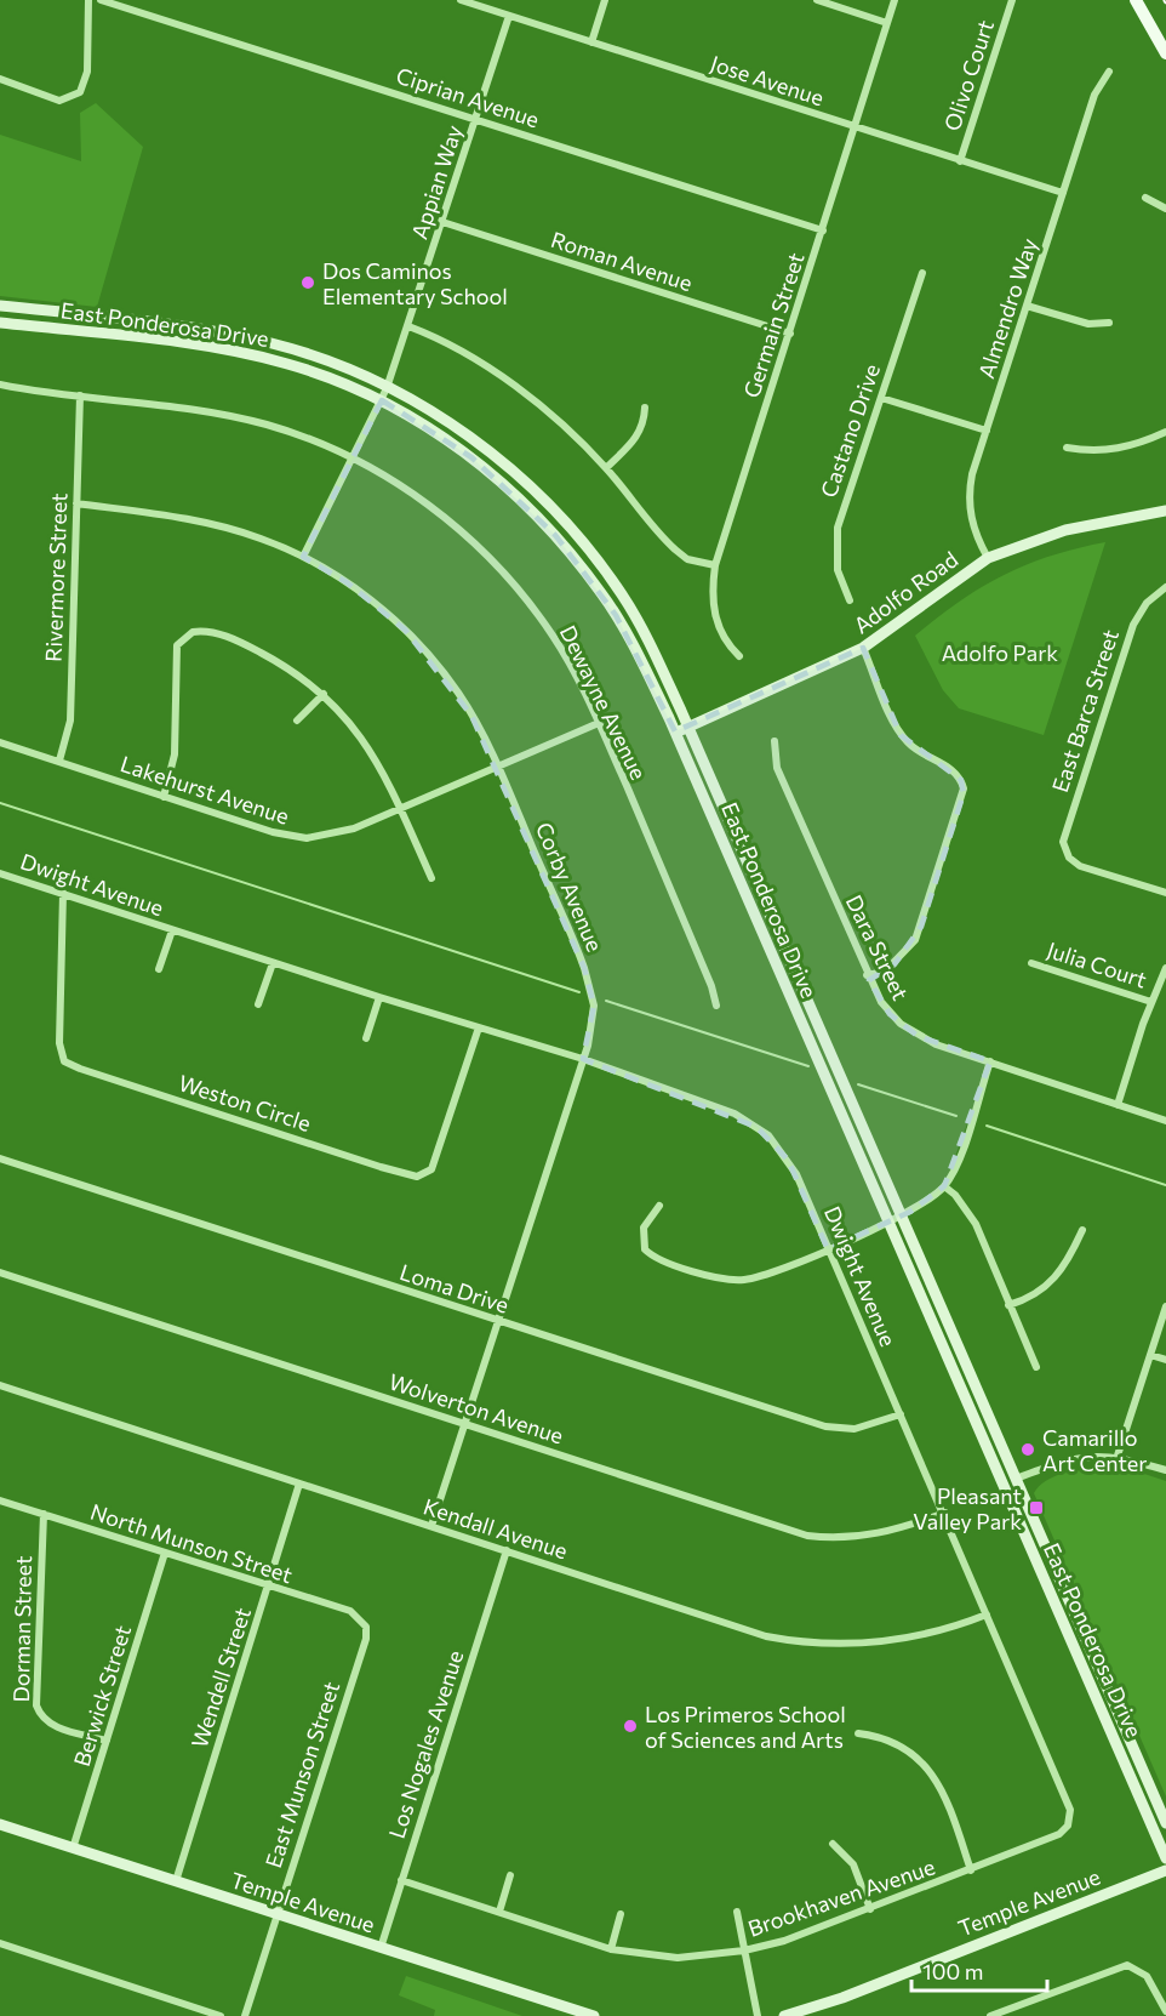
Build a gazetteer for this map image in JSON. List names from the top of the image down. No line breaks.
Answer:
{"streets":{"main road":["East Ponderosa Drive","Adolfo Road","Temple Avenue"],"street":["Olivo Court","Jose Avenue","Ciprian Avenue","Appian Way","Roman Avenue","Almendro Way","Germain Street","Castano Drive","Rivermore Street","Dewayne Avenue","East Barca Street","Lakehurst Avenue","Dwight Avenue","Corby Avenue","Dara Street","Julia Court","Weston Circle","Loma Drive","Wolverton Avenue","Kendall Avenue","North Munson Street","Dorman Street","Wendell Street","Berwick Street","Los Nogales Avenue","East Munson Street","Brookhaven Avenue"]},"crossings":[["Olivo Court","Jose Avenue"],["Jose Avenue","Appian Way"],["Jose Avenue","Almendro Way"],["Jose Avenue","Germain Street"],["Ciprian Avenue","Appian Way"],["Ciprian Avenue","Germain Street"],["Appian Way","Roman Avenue"],["Appian Way","East Ponderosa Drive"],["Appian Way","Dewayne Avenue"],["Appian Way","Corby Avenue"],["Roman Avenue","Germain Street"],["Almendro Way","Adolfo Road"],["East Ponderosa Drive","Adolfo Road"],["Rivermore Street","Dewayne Avenue"],["Rivermore Street","Lakehurst Avenue"],["Rivermore Street","Corby Avenue"],["Dewayne Avenue","Lakehurst Avenue"],["Lakehurst Avenue","Corby Avenue"],["Dwight Avenue","Corby Avenue"],["Dwight Avenue","Weston Circle"],["Dwight Avenue","Loma Drive"],["Dwight Avenue","Wolverton Avenue"],["Dwight Avenue","Kendall Avenue"],["Dwight Avenue","Brookhaven Avenue"],["Corby Avenue","Loma Drive"],["Corby Avenue","Wolverton Avenue"],["Corby Avenue","Kendall Avenue"],["Kendall Avenue","Wendell Street"],["Kendall Avenue","Los Nogales Avenue"],["North Munson Street","Dorman Street"],["North Munson Street","Wendell Street"],["North Munson Street","Berwick Street"],["North Munson Street","East Munson Street"],["Dorman Street","Berwick Street"],["Wendell Street","Temple Avenue"],["Berwick Street","Temple Avenue"],["Los Nogales Avenue","Brookhaven Avenue"],["Los Nogales Avenue","Temple Avenue"],["East Munson Street","Temple Avenue"]],"parks":["Adolfo Park"],"places":{"other":["Dos Caminos Elementary School","Camarillo Art Center","Los Primeros School of Sciences and Arts"],"transit":["Pleasant Valley Park"]},"scale_bar":"100 m"}
